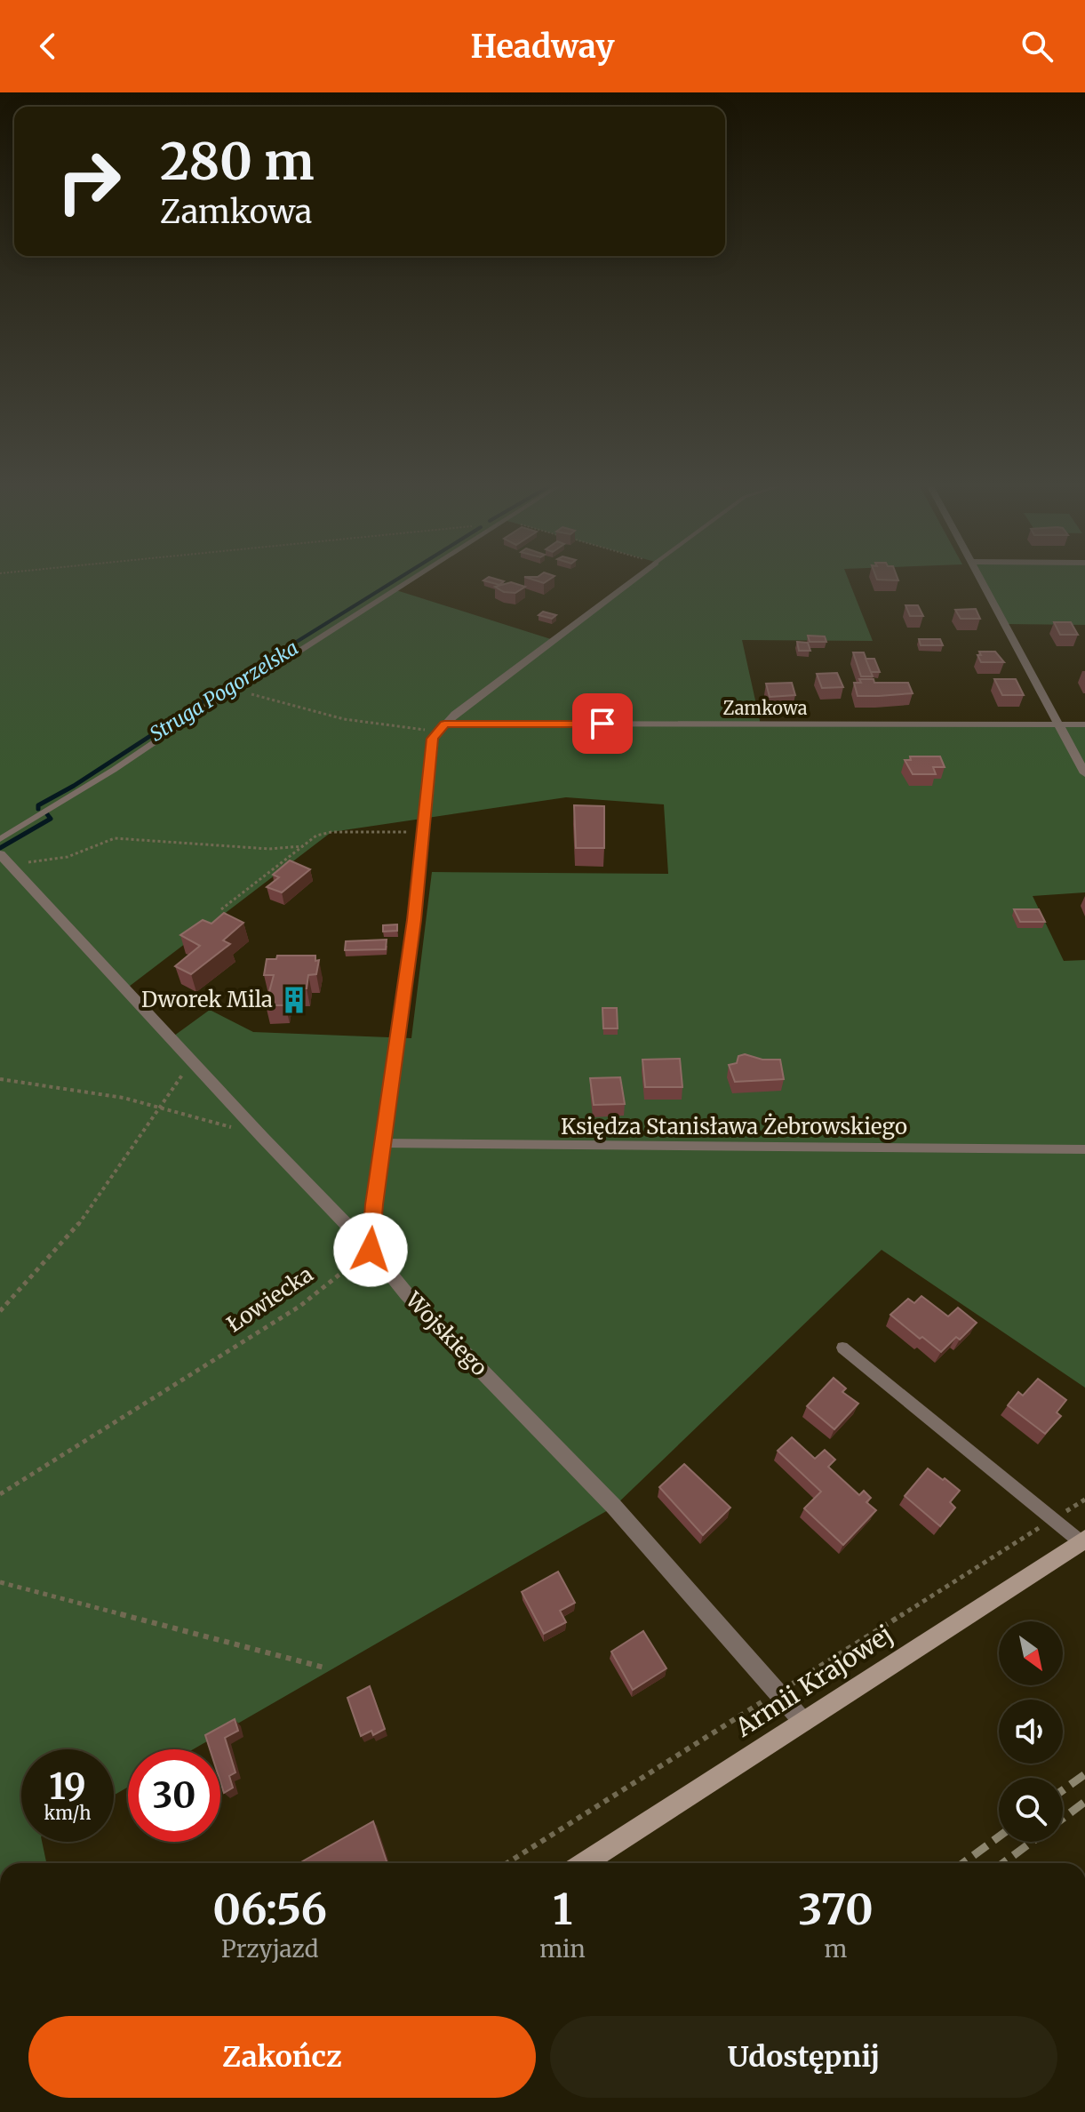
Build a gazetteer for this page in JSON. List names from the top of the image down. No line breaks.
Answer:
{"streets":{"main road":["Armii Krajowej"],"street":["Zamkowa","Wojskiego"],"lane":["Księdza Stanisława Żebrowskiego"],"path":["Łowiecka"]},"crossings":[["Łowiecka","Wojskiego"],["Wojskiego","Armii Krajowej"]],"water":["Struga Pogorzelska"],"places":{"building":["Dworek Mila"]},"north":"bottom right","page":{"header":"Headway","turn":["280 m","Zamkowa"],"speed":"19 km/h","limit":"30","eta":["06:56","Przyjazd","1","min","370","m"],"buttons":["Zakończ","Udostępnij"]}}
